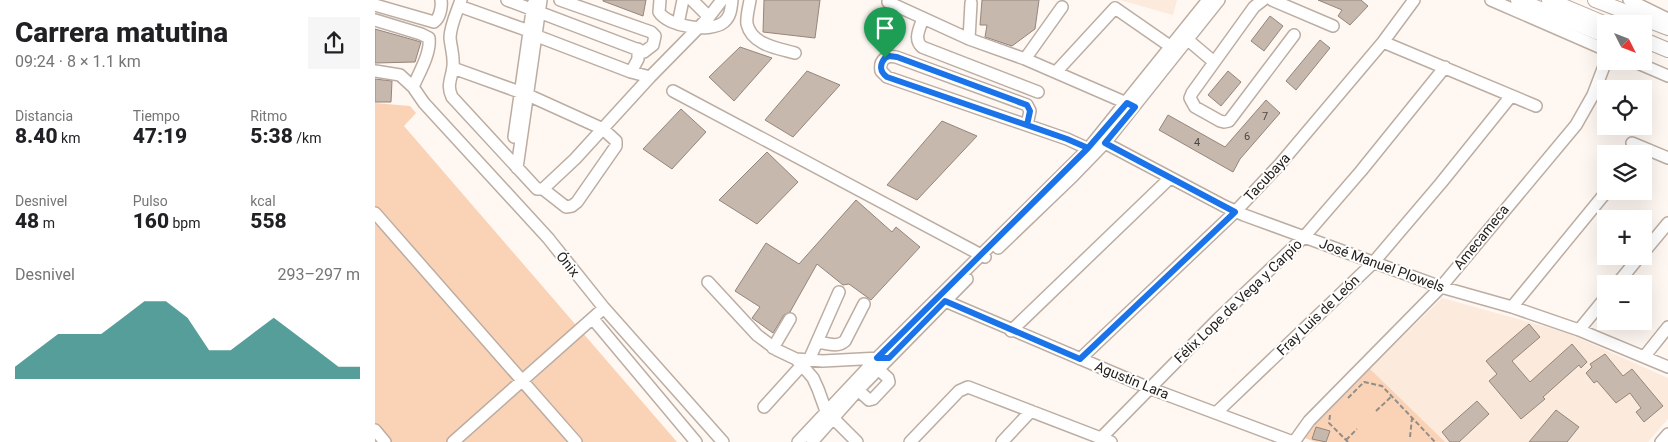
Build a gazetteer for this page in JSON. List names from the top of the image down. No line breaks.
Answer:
{"streets":{"street":["Tacubaya","Amecameca","Ónix","José Manuel Plowels","Félix Lope de Vega y Carpio","Fray Luis de León","Agustín Lara"]},"crossings":[["Tacubaya","José Manuel Plowels"],["Tacubaya","Agustín Lara"],["Amecameca","José Manuel Plowels"],["Amecameca","Agustín Lara"],["José Manuel Plowels","Félix Lope de Vega y Carpio"],["José Manuel Plowels","Fray Luis de León"],["Félix Lope de Vega y Carpio","Agustín Lara"],["Fray Luis de León","Agustín Lara"]],"house_numbers":["7","6","4"],"north":"bottom right","page":{"heading":["Carrera matutina","09:24 · 8 × 1.1 km"],"map_buttons":["+","−"],"stats":[["Distancia","8.40 km"],["Tiempo","47:19"],["Ritmo","5:38 /km"],["Desnivel","48 m"],["Pulso","160 bpm"],["kcal","558"]],"chart":["Desnivel","293–297 m"]}}
